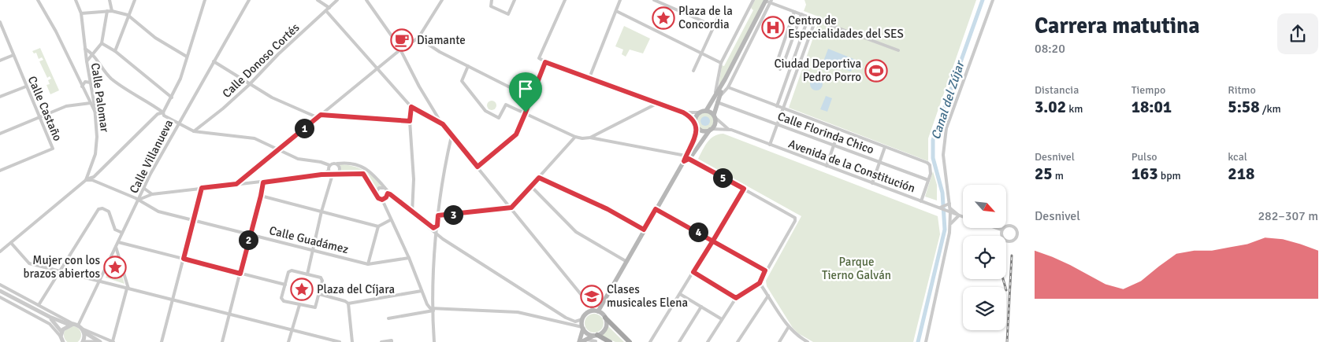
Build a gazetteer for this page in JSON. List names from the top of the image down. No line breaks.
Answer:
{"streets":{"street":["Calle Donoso Cortés","Calle Palomar","Calle Castaño","Calle Florinda Chico","Calle Villanueva","Avenida de la Constitución","Calle Guadámez"]},"crossings":[["Calle Palomar","Calle Guadámez"],["Calle Villanueva","Calle Guadámez"]],"water":["Canal del Zújar"],"parks":["Parque Tierno Galván"],"places":{"place":["Plaza de la Concordia","Mujer con los brazos abiertos","Plaza del Cíjara"],"hospital":["Centro de Especialidades del SES"],"cafe":["Diamante"],"sports":["Ciudad Deportiva Pedro Porro"],"school or university":["Clases musicales Elena"]},"north":"bottom right","page":{"heading":["Carrera matutina","08:20"],"stats":[["Distancia","3.02 km"],["Tiempo","18:01"],["Ritmo","5:58 /km"],["Desnivel","25 m"],["Pulso","163 bpm"],["kcal","218"]],"pins":["1","5","3","4","2"],"chart":["Desnivel","282–307 m"]}}
